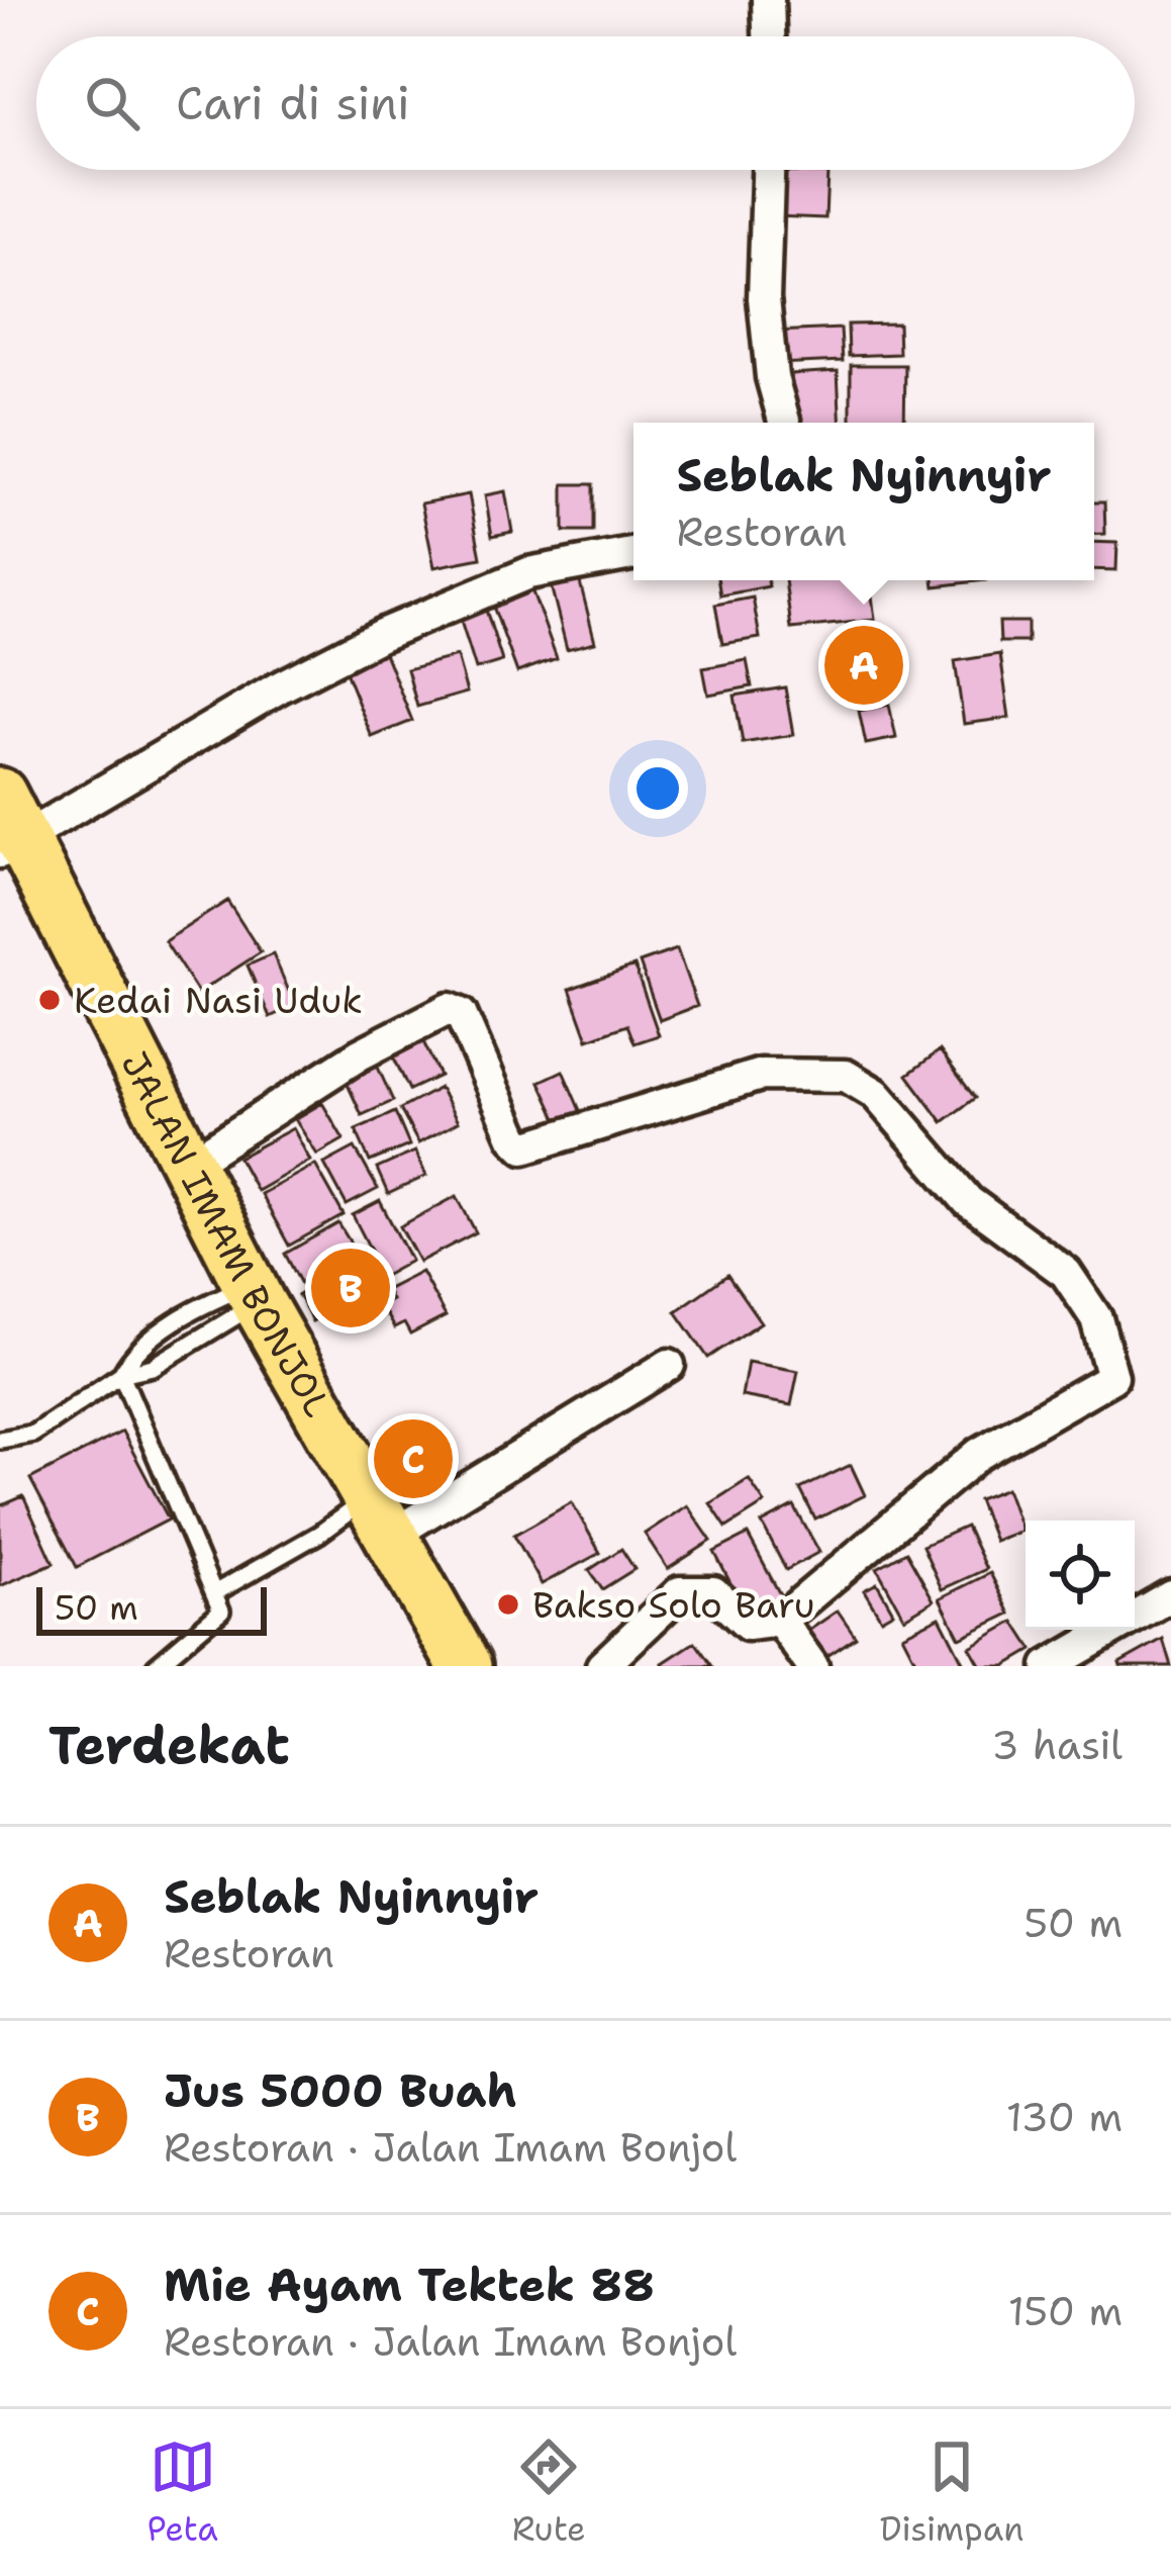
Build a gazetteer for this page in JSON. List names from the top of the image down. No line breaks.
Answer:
{"streets":{"highway":["JALAN IMAM BONJOL"]},"places":["Kedai Nasi Uduk","Bakso Solo Baru"],"scale_bar":"50 m","page":{"search":"Cari di sini","popup":["Seblak Nyinnyir","Restoran"],"pins":["A","B","C"],"scale":"50 m","heading":["Terdekat","3 hasil"],"list":[{"mark":"A","name":"Seblak Nyinnyir","note":"Restoran","value":"50 m"},{"mark":"B","name":"Jus 5000 Buah","note":"Restoran · Jalan Imam Bonjol","value":"130 m"},{"mark":"C","name":"Mie Ayam Tektek 88","note":"Restoran · Jalan Imam Bonjol","value":"150 m"}],"nav":["Peta","Rute","Disimpan"]}}
